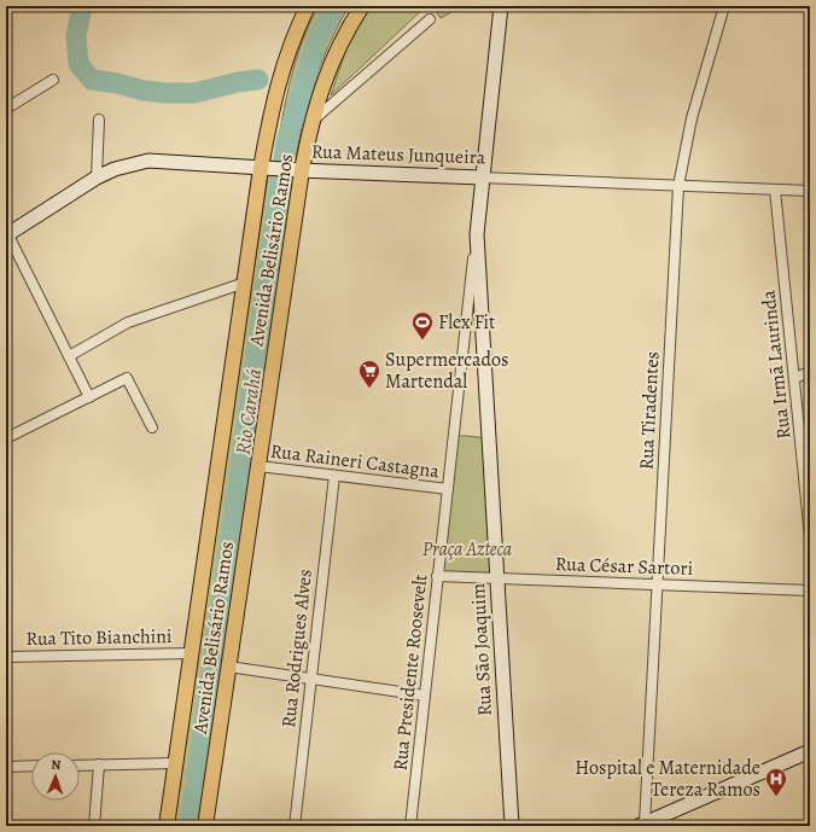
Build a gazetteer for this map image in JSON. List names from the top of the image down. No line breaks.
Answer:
{"streets":{"main road":["Avenida Belisário Ramos"],"street":["Rua Mateus Junqueira","Rua Irmã Laurinda","Rua Tiradentes","Rua Raineri Castagna","Rua César Sartori","Rua Tito Bianchini","Rua Rodrigues Alves","Rua São Joaquim","Rua Presidente Roosevelt"]},"crossings":[["Rua Mateus Junqueira","Avenida Belisário Ramos"],["Rua Mateus Junqueira","Rua Irmã Laurinda"],["Rua Mateus Junqueira","Rua Tiradentes"],["Rua Mateus Junqueira","Rua São Joaquim"],["Avenida Belisário Ramos","Rua Raineri Castagna"],["Avenida Belisário Ramos","Rua Tito Bianchini"],["Rua Tiradentes","Rua César Sartori"],["Rua Raineri Castagna","Rua Rodrigues Alves"],["Rua Raineri Castagna","Rua Presidente Roosevelt"],["Rua César Sartori","Rua São Joaquim"],["Rua César Sartori","Rua Presidente Roosevelt"],["Rua São Joaquim","Rua Presidente Roosevelt"]],"water":["Rio Carahá"],"parks":["Praça Azteca"],"places":{"sports":["Flex Fit"],"supermarket":["Supermercados Martendal"],"hospital":["Hospital e Maternidade Tereza Ramos"]},"north":"top"}
